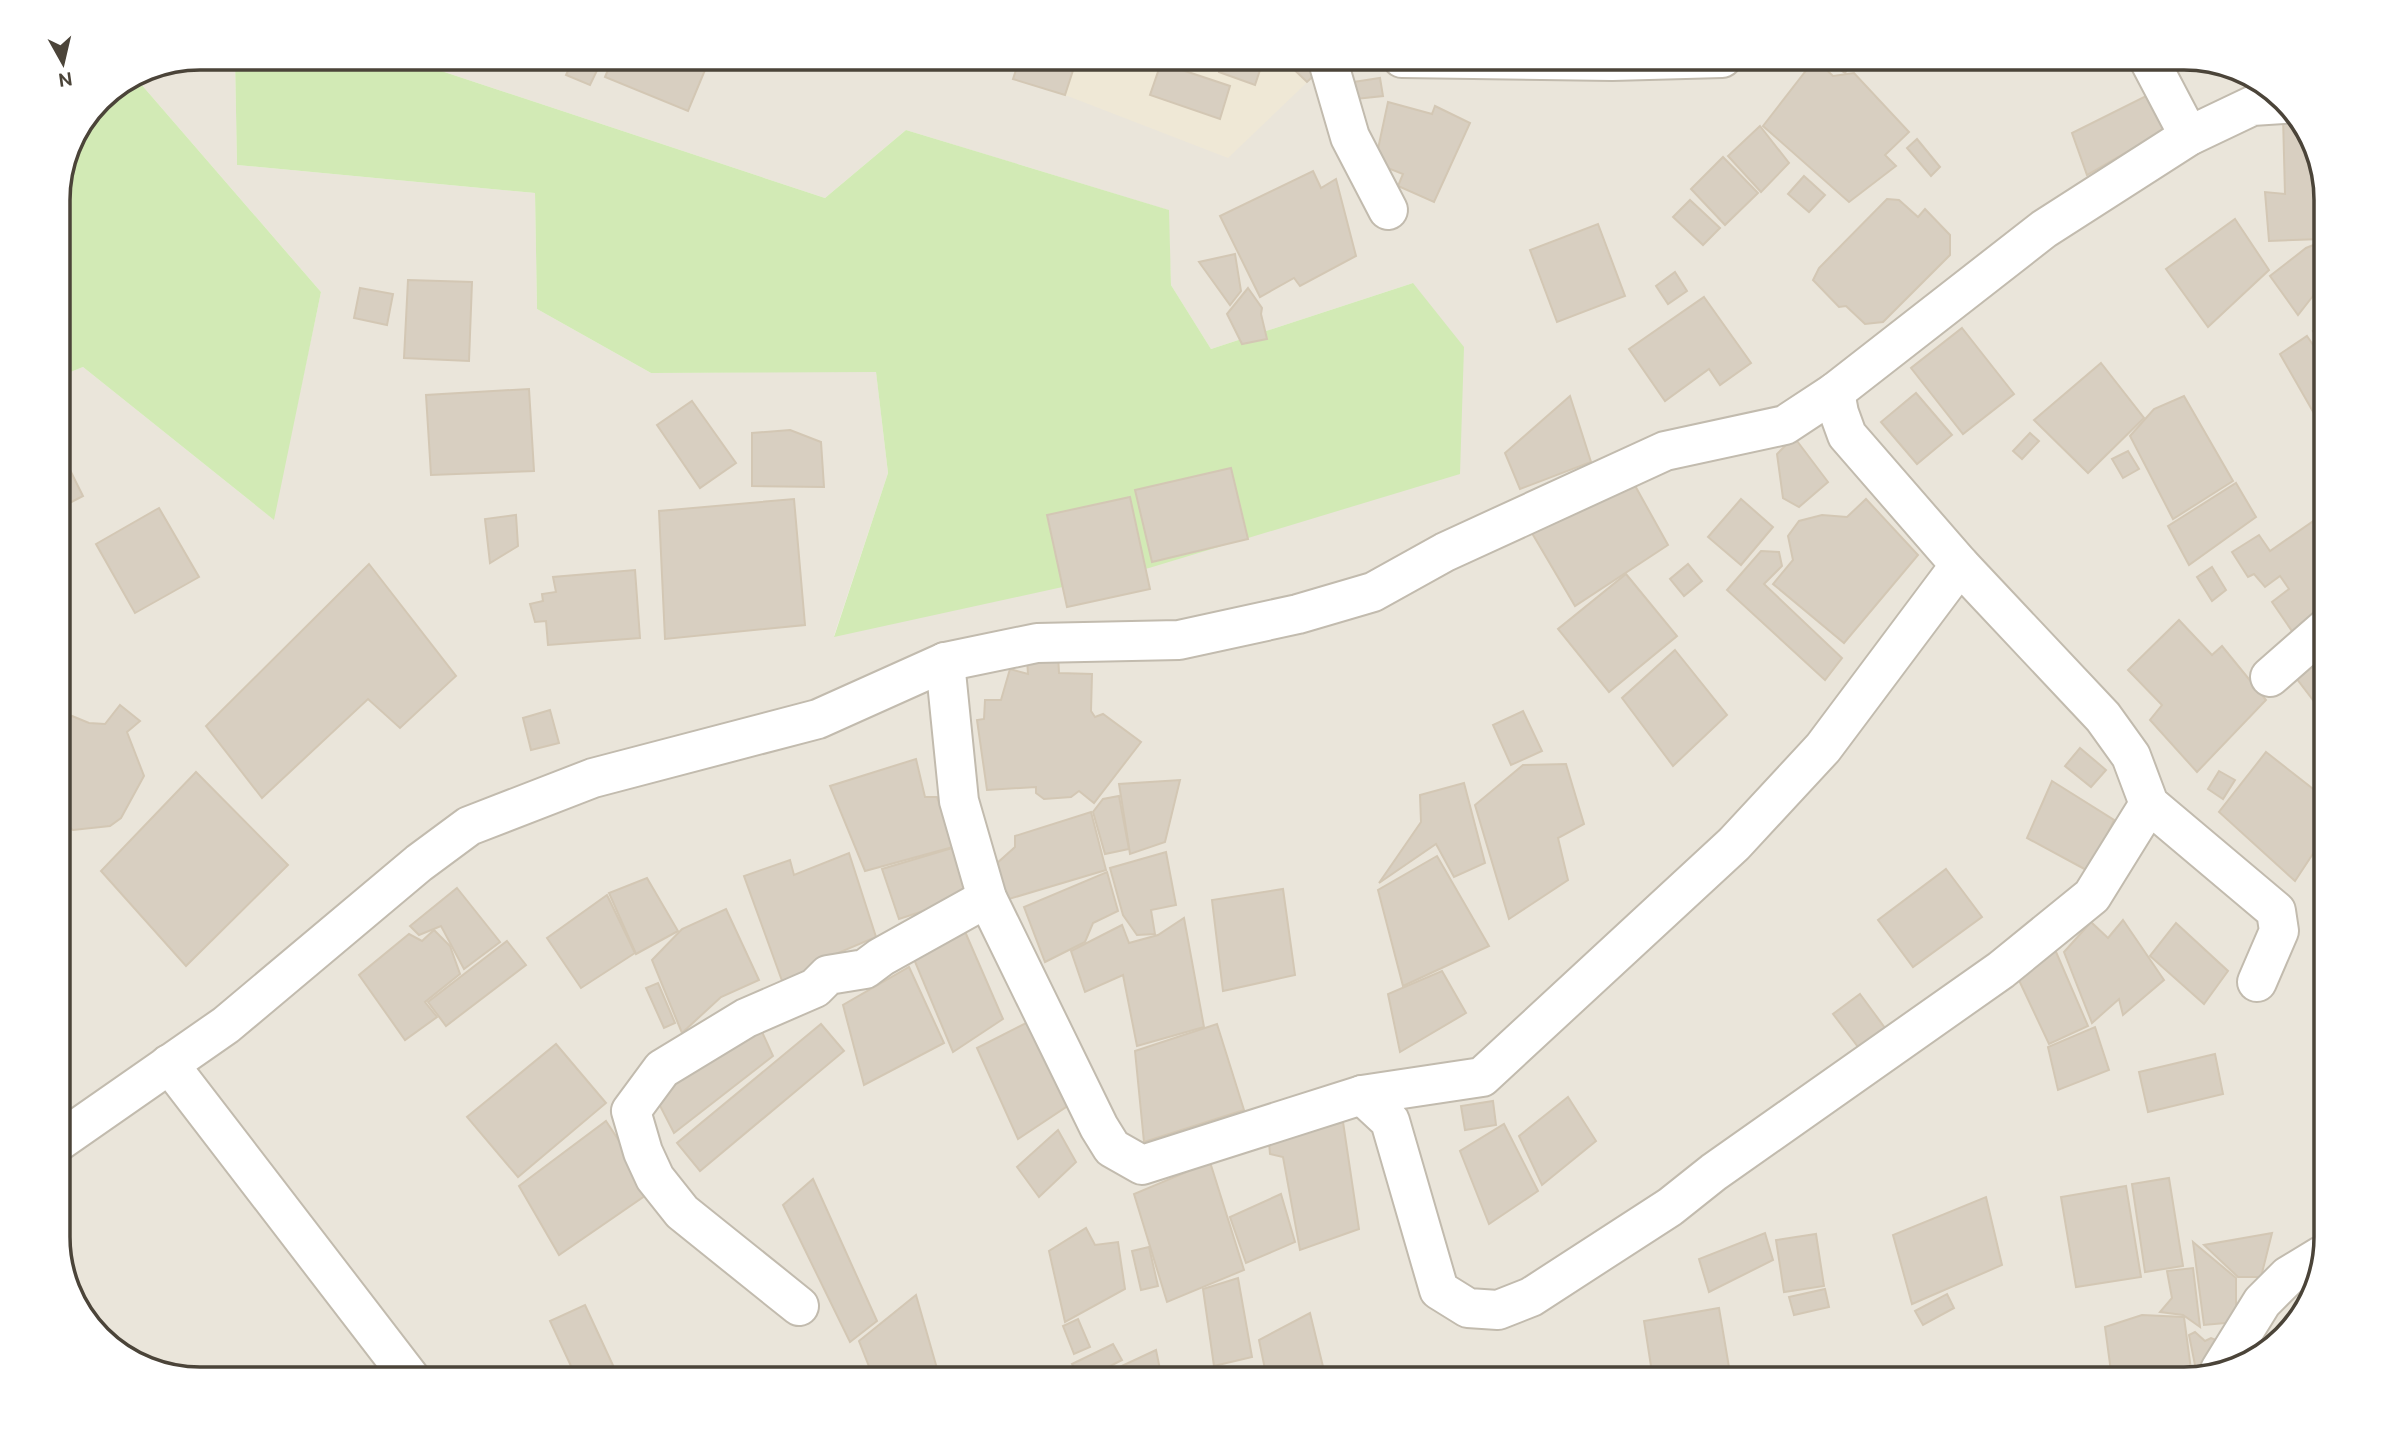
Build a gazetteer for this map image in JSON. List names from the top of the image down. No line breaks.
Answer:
{"north":"bottom"}
